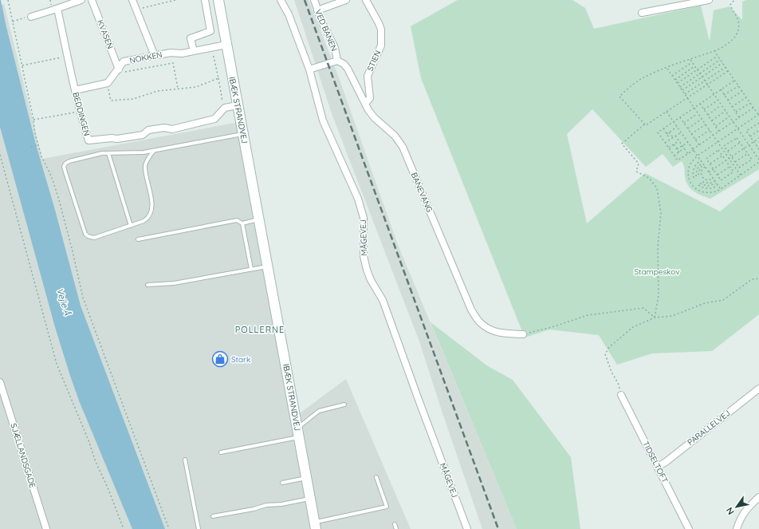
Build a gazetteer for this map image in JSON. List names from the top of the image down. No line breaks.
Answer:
{"streets":{"street":["VED BANEN","KVASEN","NOKKEN","STIEN","IBÆK STRANDVEJ","BEDDINGEN","BANEVANG","MÅGEVEJ","PARALLELVEJ","SJÆLLANDSGADE","TIDSELTOFT"]},"crossings":[["VED BANEN","BANEVANG"],["KVASEN","NOKKEN"],["NOKKEN","IBÆK STRANDVEJ"],["STIEN","BANEVANG"],["PARALLELVEJ","TIDSELTOFT"]],"districts":["POLLERNE"],"water":["Vejle Å"],"parks":["Stampeskov"],"places":{"shop":["Stark"]},"north":"bottom left"}
